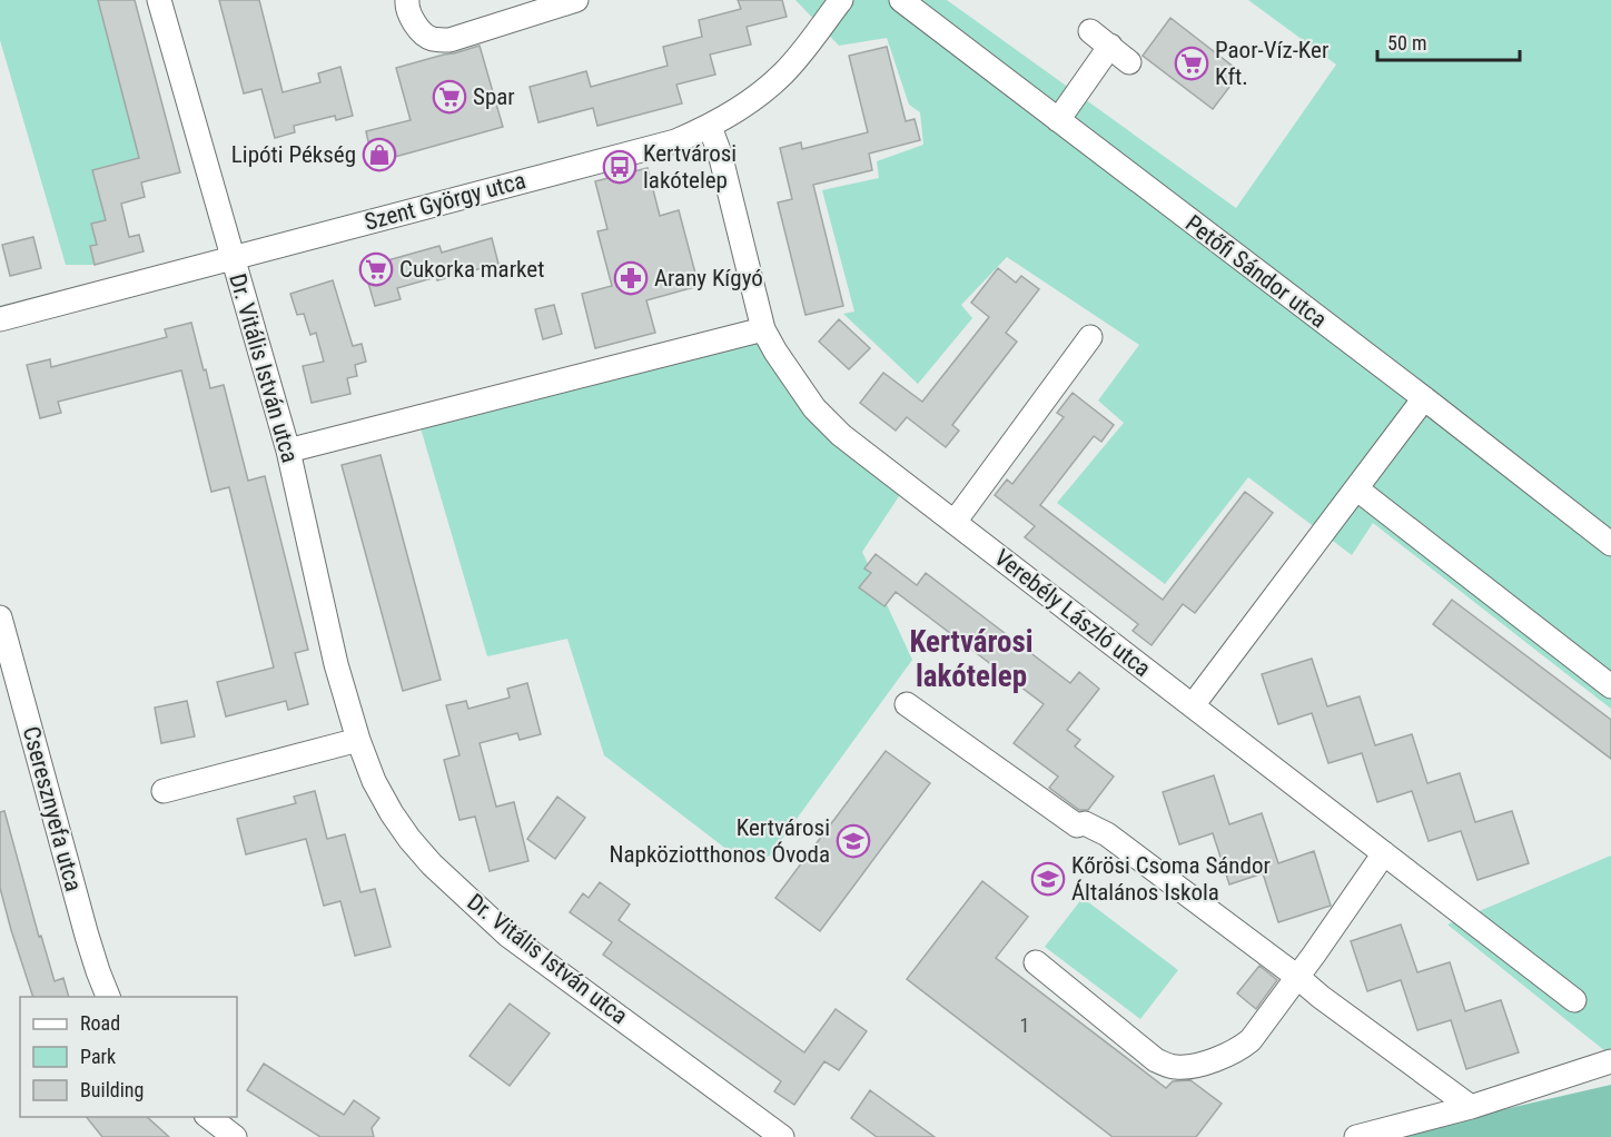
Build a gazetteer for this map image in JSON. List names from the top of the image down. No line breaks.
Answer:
{"streets":{"street":["Szent György utca","Petőfi Sándor utca","Dr. Vitális István utca","Verebély László utca","Cseresznyefa utca"]},"crossings":[["Szent György utca","Dr. Vitális István utca"],["Szent György utca","Verebély László utca"]],"districts":["Kertvárosi lakótelep"],"places":{"supermarket":["Paor-Víz-Ker Kft.","Spar","Cukorka market"],"shop":["Lipóti Pékség"],"bus stop":["Kertvárosi lakótelep"],"pharmacy":["Arany Kígyó"],"school or university":["Kertvárosi Napköziotthonos Óvoda","Kőrösi Csoma Sándor Általános Iskola"]},"house_numbers":["1"],"legend":["Road","Park","Building"],"scale_bar":"50 m"}
